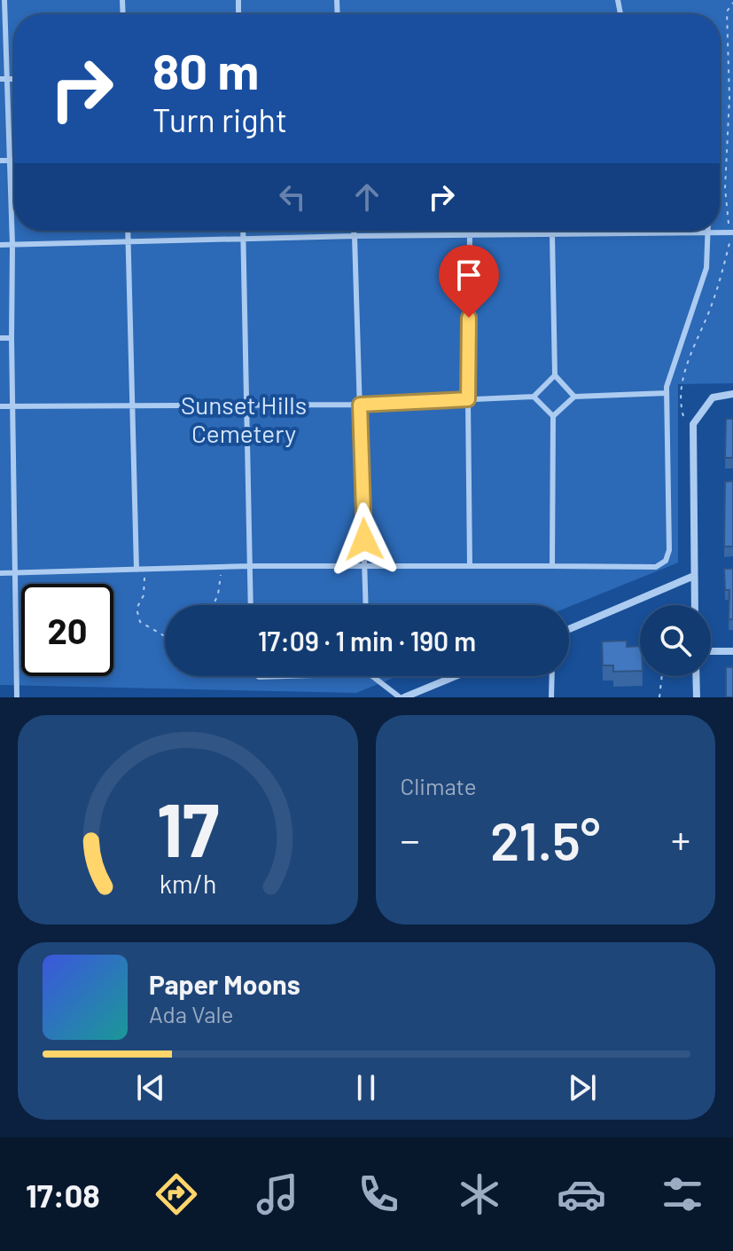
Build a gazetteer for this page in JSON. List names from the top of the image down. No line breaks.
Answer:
{"parks":["Sunset Hills Cemetery"],"page":{"turn":["80 m","Turn right"],"limit":"20","trip":"17:09 · 1 min · 190 m","tile":"Climate","heat":["−","21.5°","+"],"song":["Paper Moons","Ada Vale"],"tabs":"17:08","gauge":["17","km/h"]}}
